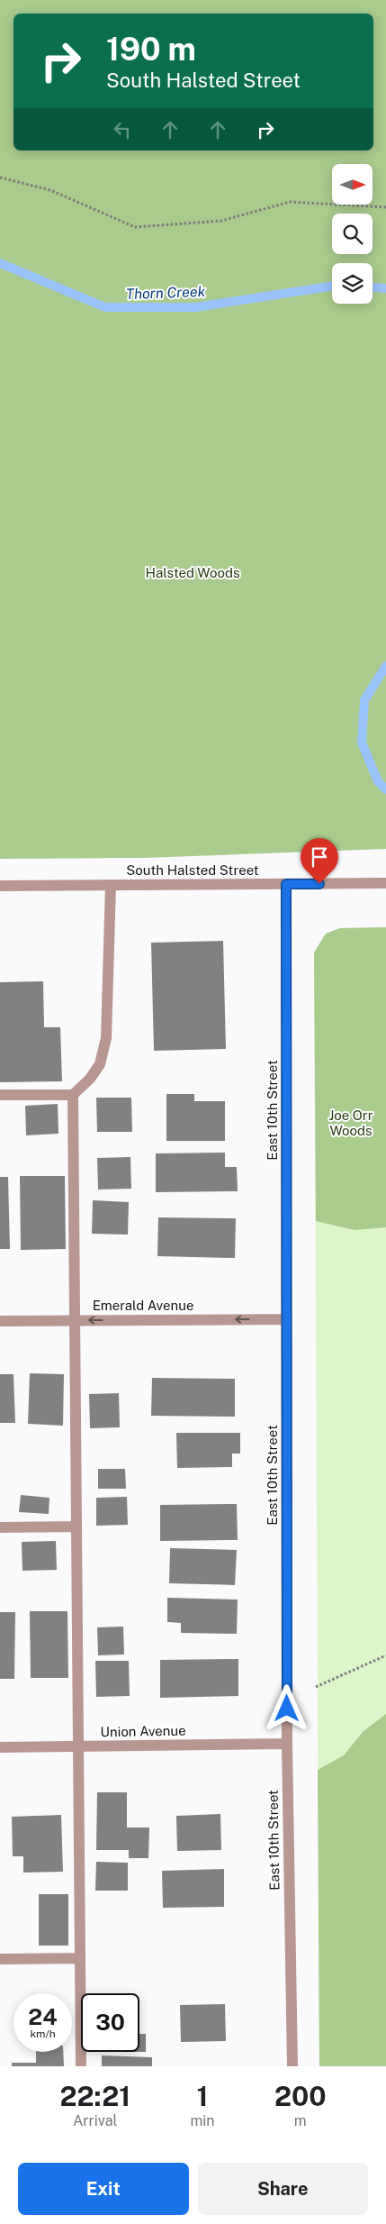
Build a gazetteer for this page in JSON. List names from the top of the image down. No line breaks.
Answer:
{"streets":{"street":["South Halsted Street","East 10th Street","Emerald Avenue","Union Avenue"]},"crossings":[["South Halsted Street","East 10th Street"],["East 10th Street","Emerald Avenue"],["East 10th Street","Union Avenue"]],"one_way":["Emerald Avenue"],"water":["Thorn Creek"],"parks":["Halsted Woods","Joe Orr Woods"],"north":"right","page":{"turn":["190 m","South Halsted Street"],"speed":"24 km/h","limit":"30","eta":["22:21","Arrival","1","min","200","m"],"buttons":["Exit","Share"]}}
